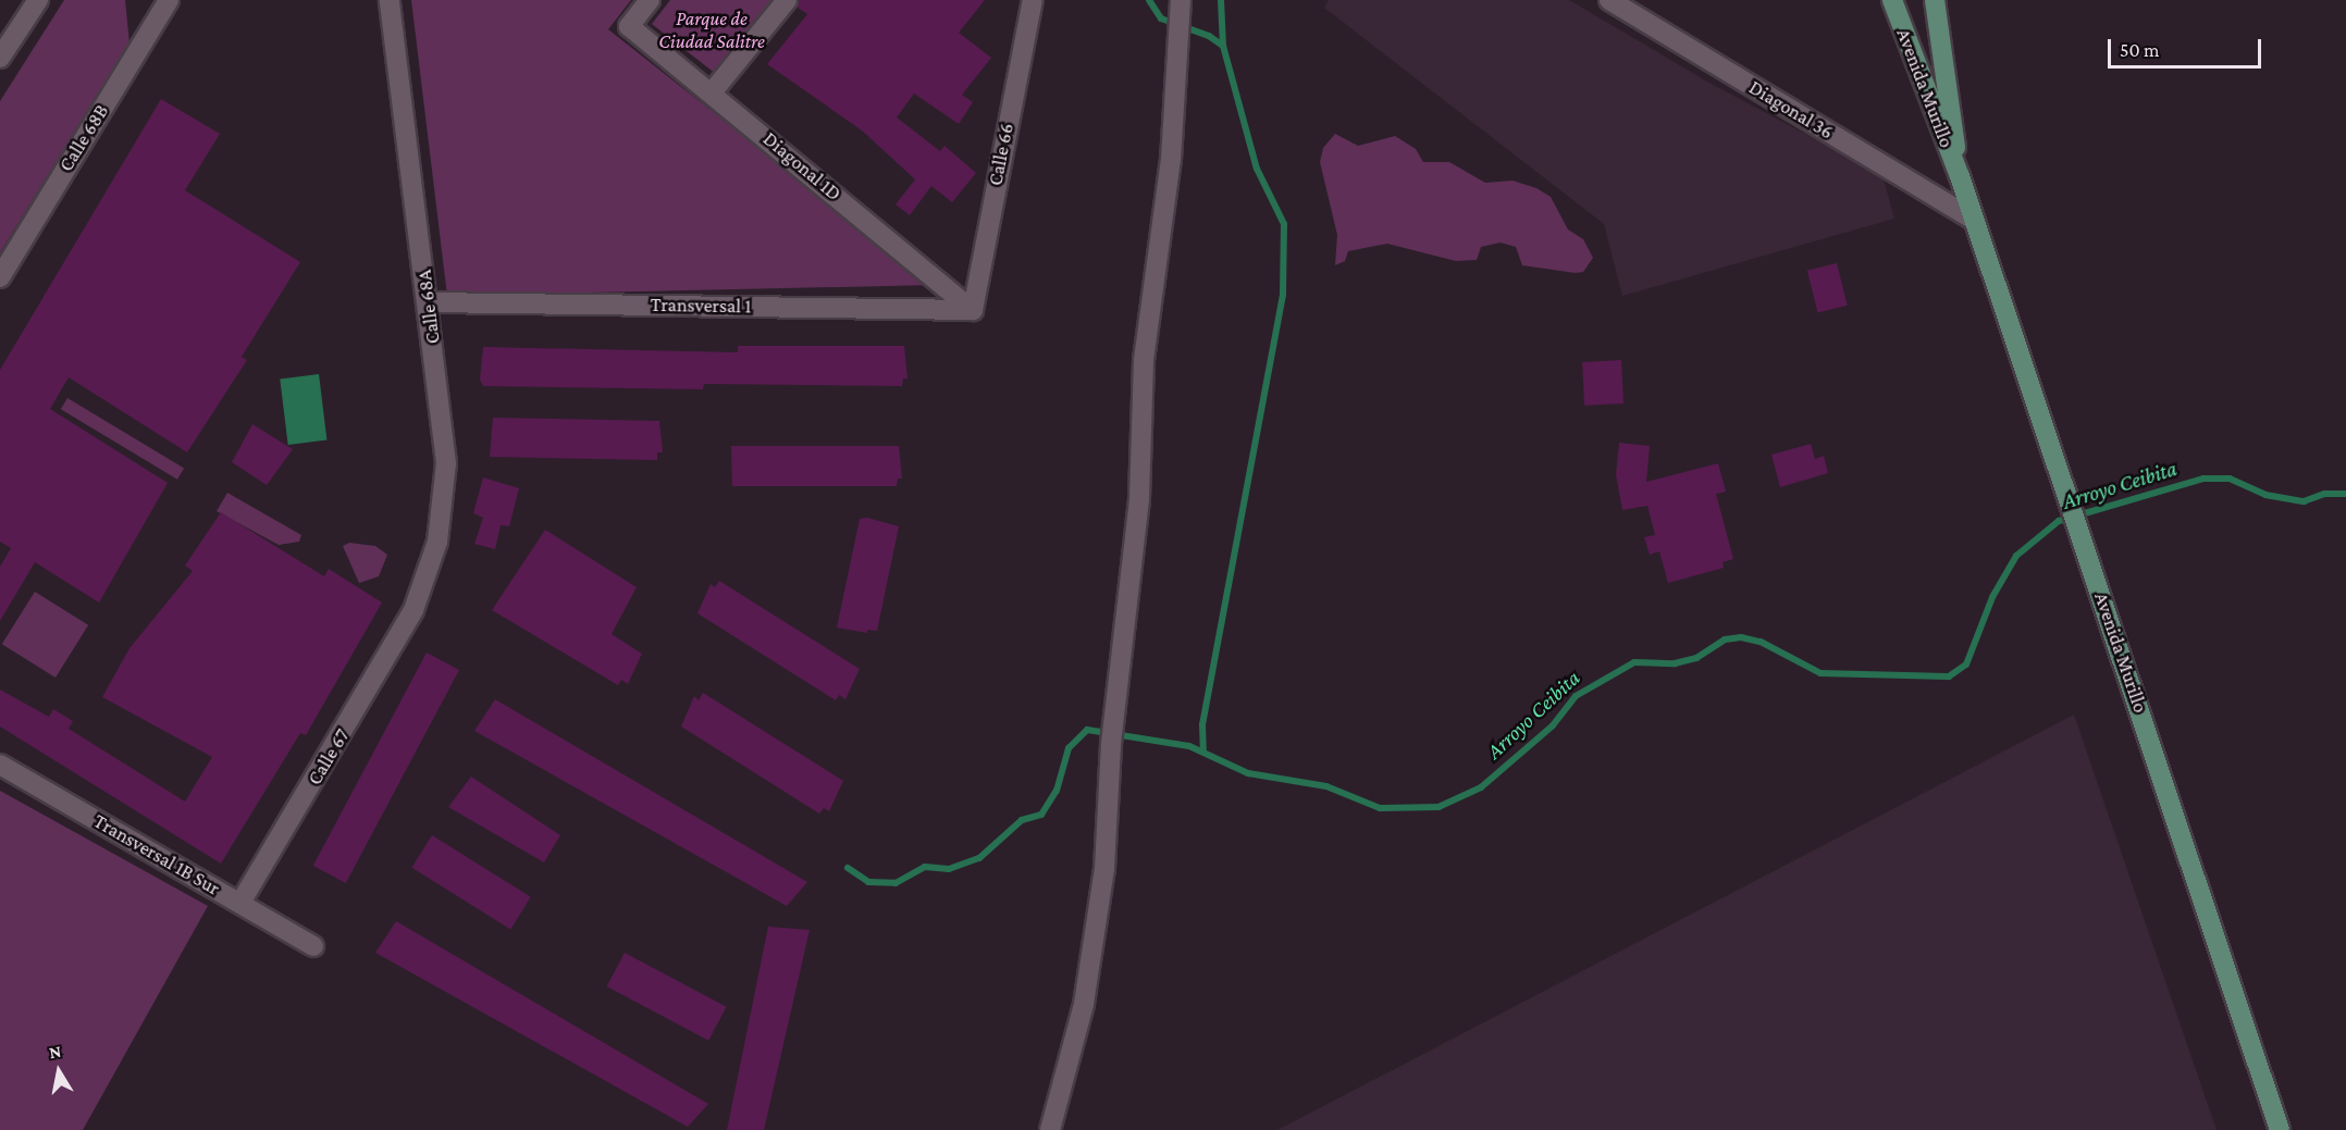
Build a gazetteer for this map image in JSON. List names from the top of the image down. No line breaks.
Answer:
{"streets":{"main road":["Avenida Murillo"],"street":["Diagonal 36","Calle 68B","Calle 66","Diagonal 1D","Transversal 1","Calle 68A","Calle 67","Transversal 1B Sur"]},"crossings":[["Avenida Murillo","Diagonal 36"],["Calle 66","Diagonal 1D"],["Calle 66","Transversal 1"],["Diagonal 1D","Transversal 1"],["Transversal 1","Calle 68A"],["Calle 68A","Calle 67"],["Calle 67","Transversal 1B Sur"]],"water":["Arroyo Ceibita"],"parks":["Parque de Ciudad Salitre"],"scale_bar":"50 m","north":"top"}
